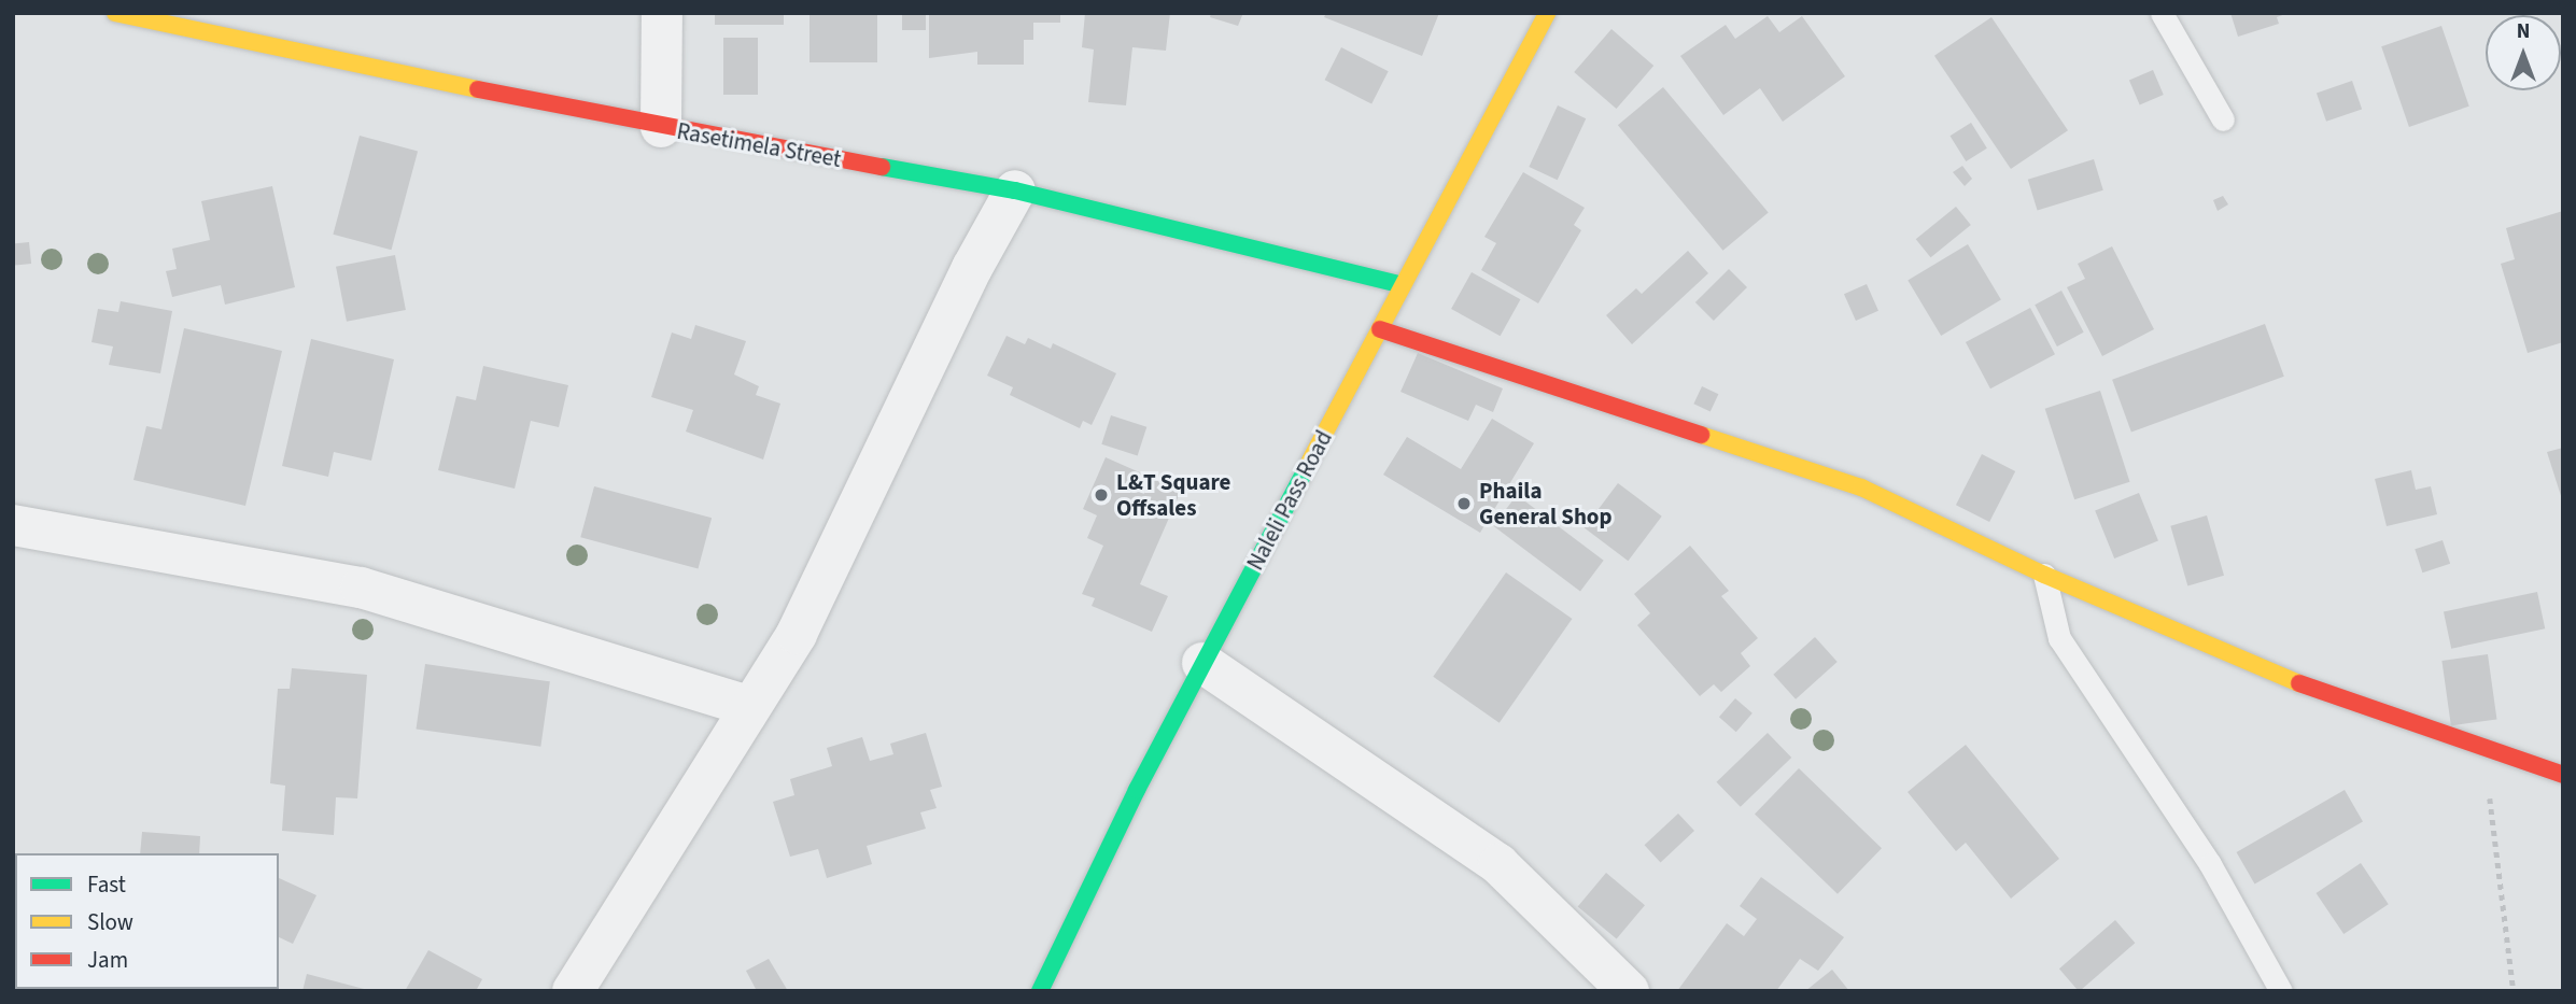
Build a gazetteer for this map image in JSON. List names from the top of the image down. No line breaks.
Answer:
{"streets":{"street":["Rasetimela Street","Naleli Pass Road"]},"crossings":[["Rasetimela Street","Naleli Pass Road"]],"places":["L&T Square Offsales","Phaila General Shop"],"legend":["Fast","Slow","Jam"],"north":"top"}
